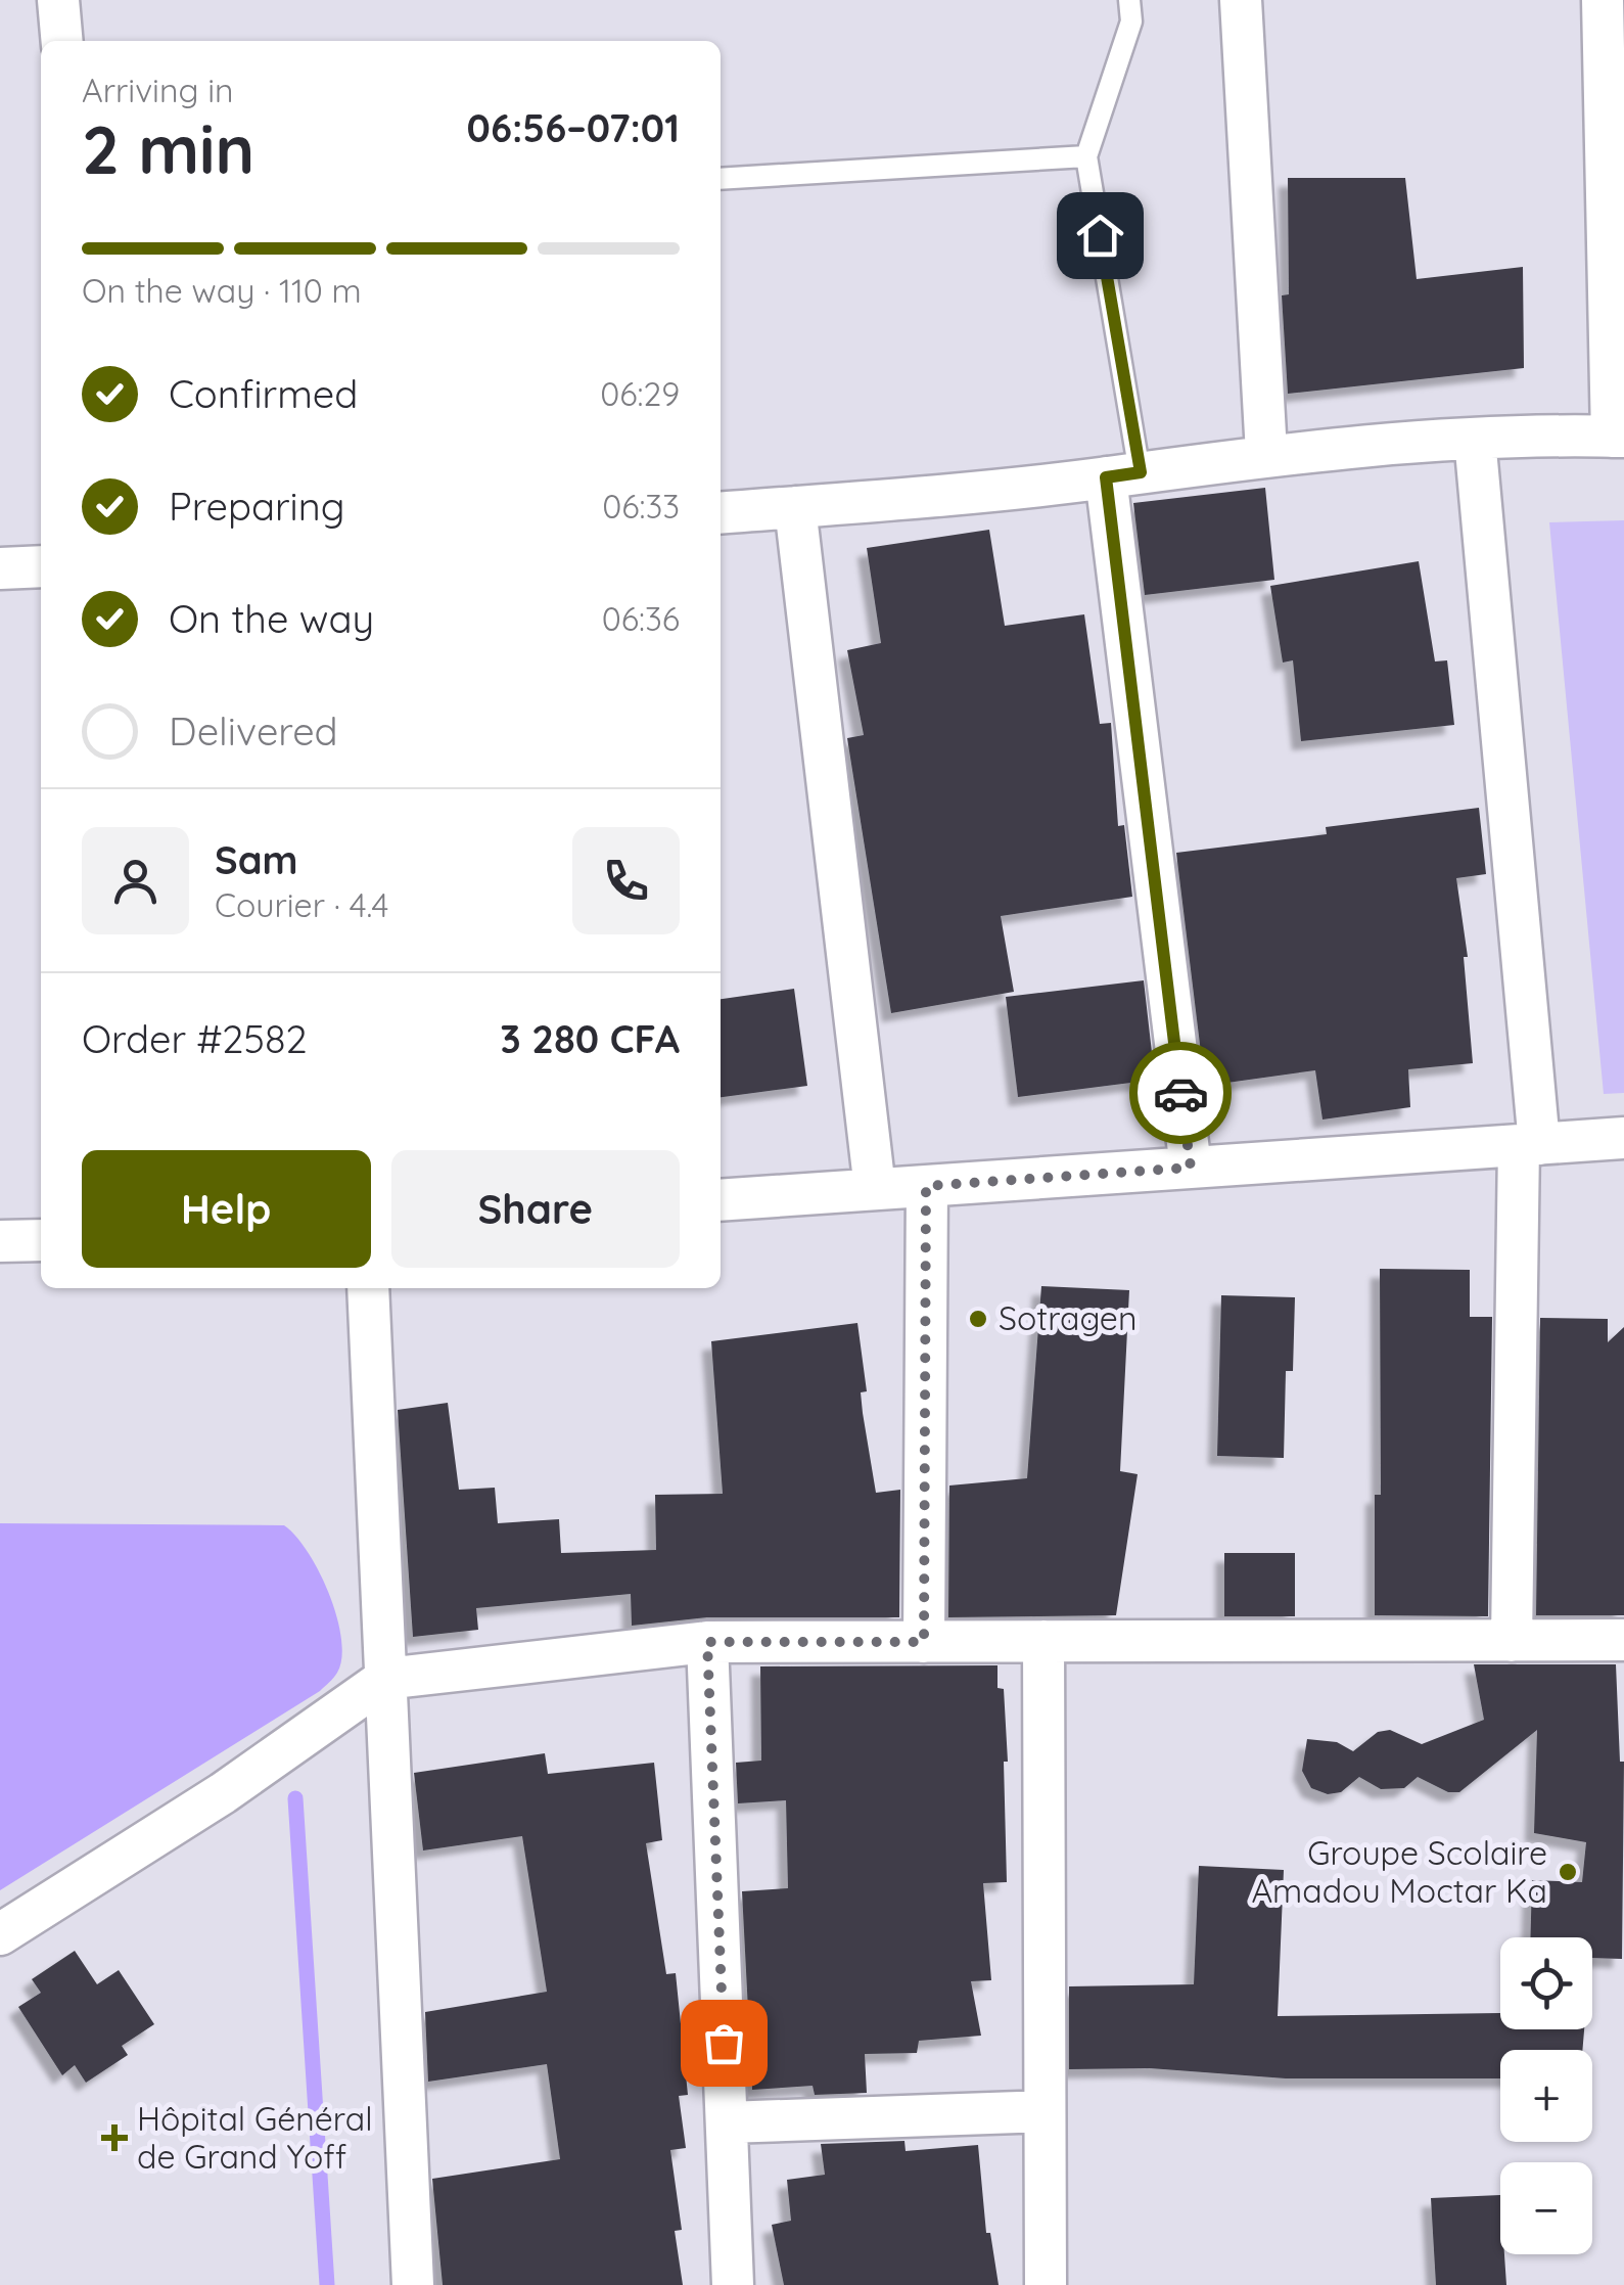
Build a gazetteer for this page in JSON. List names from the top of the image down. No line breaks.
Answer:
{"places":{"other":["Sotragen","Groupe Scolaire Amadou Moctar Ka"],"health":["Hôpital Général de Grand Yoff"]},"page":{"heading":["2 min","Arriving in","06:56–07:01"],"panel":["Sam","Courier · 4.4","Order #2582","3 280 CFA"],"bar":"On the way · 110 m","list":[["Confirmed","06:29"],["Preparing","06:33"],["On the way","06:36"],"Delivered"],"buttons":["Help","Share"],"map_buttons":["+","−"]}}
